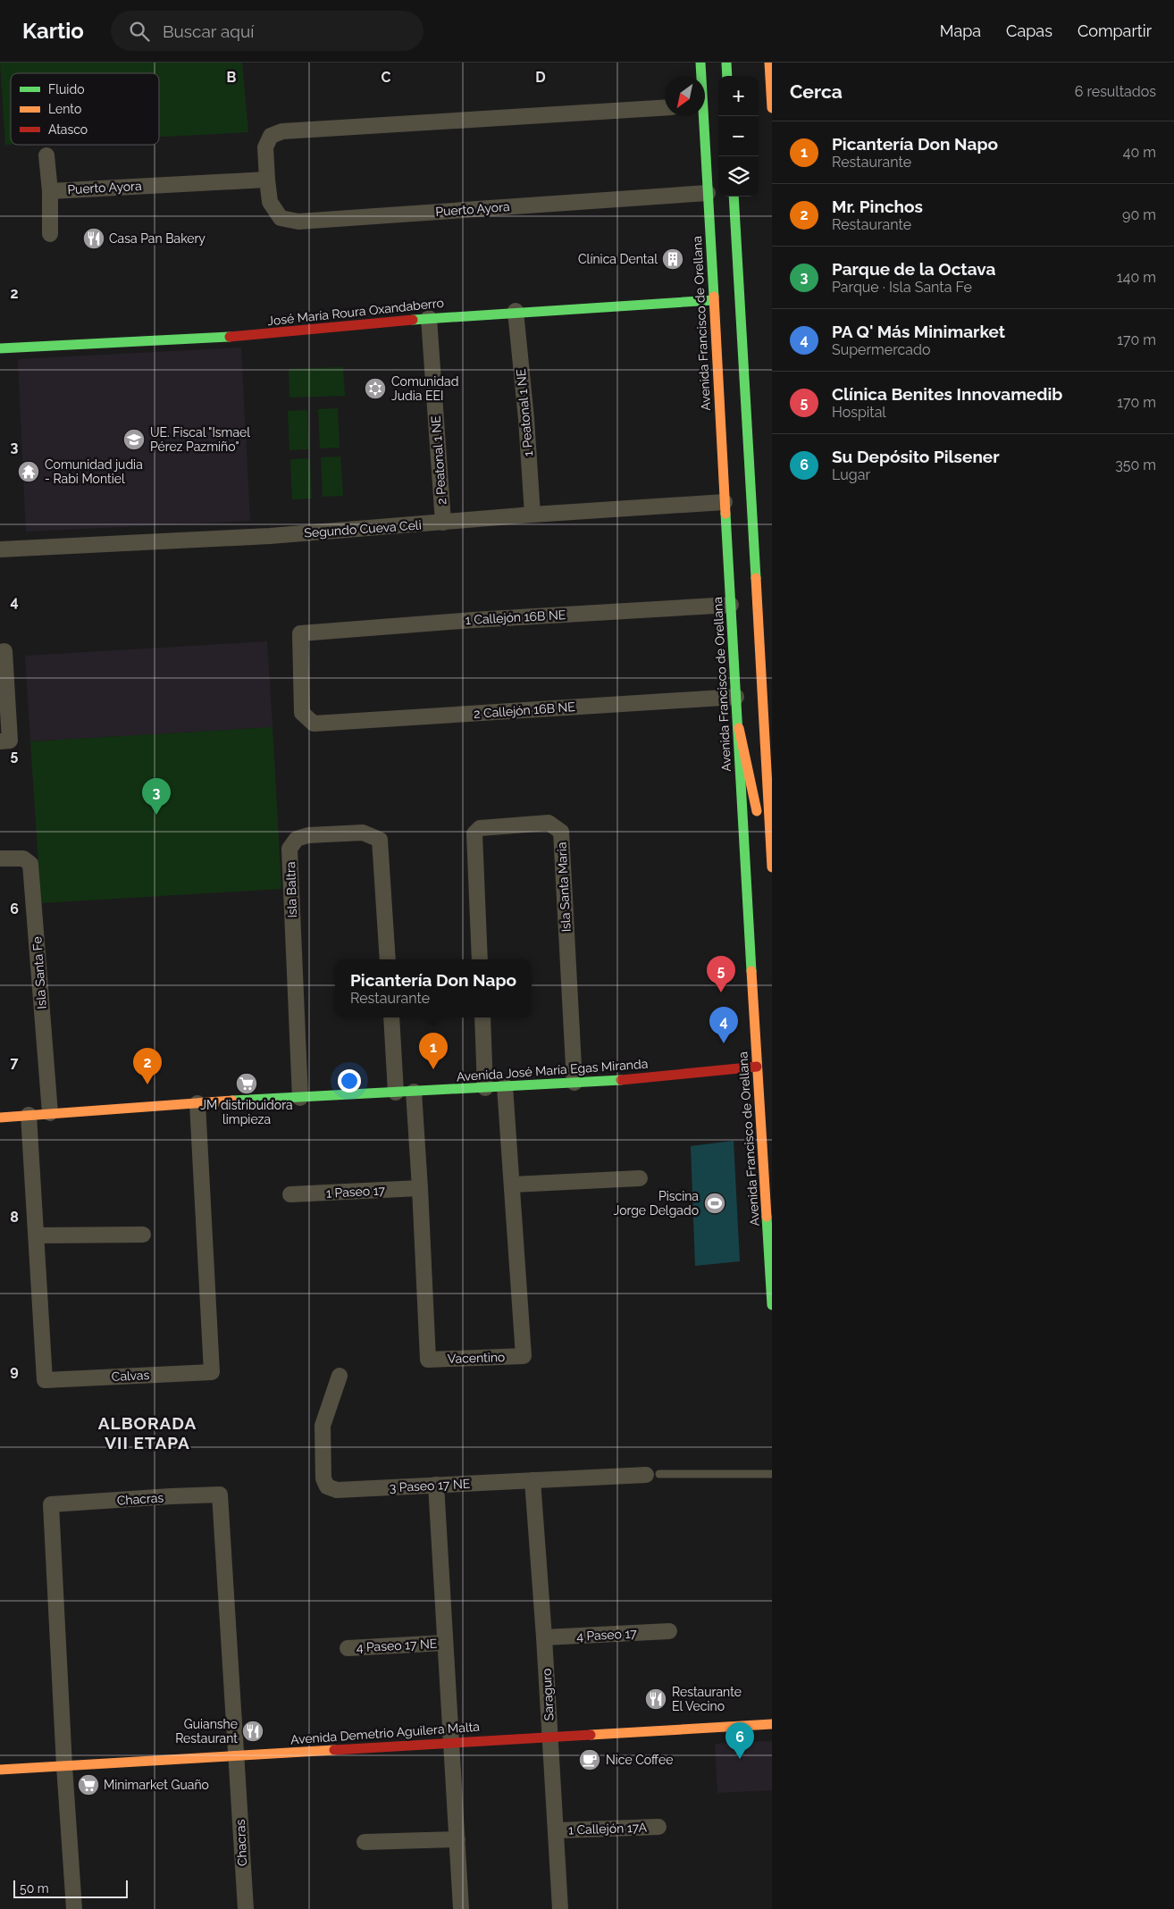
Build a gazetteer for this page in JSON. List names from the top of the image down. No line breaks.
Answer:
{"streets":{"main road":["José María Roura Oxandaberro","Avenida Francisco de Orellana","Avenida José María Egas Miranda","Avenida Demetrio Aguilera Malta"],"street":["Puerto Ayora","1 Peatonal 1 NE","2 Peatonal 1 NE","Segundo Cueva Celi","1 Callejón 16B NE","2 Callejón 16B NE","Isla Santa Maria","Isla Baltra","Isla Santa Fe","1 Paseo 17","Vacentino","Calvas","3 Paseo 17 NE","Chacras","4 Paseo 17","4 Paseo 17 NE","Saraguro","1 Callejón 17A"]},"crossings":[["Puerto Ayora","Avenida Francisco de Orellana"],["José María Roura Oxandaberro","Avenida Francisco de Orellana"],["José María Roura Oxandaberro","1 Peatonal 1 NE"],["José María Roura Oxandaberro","2 Peatonal 1 NE"],["Avenida Francisco de Orellana","Segundo Cueva Celi"],["Avenida Francisco de Orellana","1 Callejón 16B NE"],["Avenida Francisco de Orellana","2 Callejón 16B NE"],["Avenida Francisco de Orellana","Avenida José María Egas Miranda"],["1 Peatonal 1 NE","Segundo Cueva Celi"],["2 Peatonal 1 NE","Segundo Cueva Celi"],["1 Callejón 16B NE","2 Callejón 16B NE"],["Isla Santa Maria","Avenida José María Egas Miranda"],["Isla Baltra","Avenida José María Egas Miranda"],["Isla Santa Fe","Avenida José María Egas Miranda"],["Avenida José María Egas Miranda","Vacentino"],["Avenida José María Egas Miranda","Calvas"],["1 Paseo 17","Vacentino"],["3 Paseo 17 NE","Saraguro"],["Chacras","Avenida Demetrio Aguilera Malta"],["4 Paseo 17","Saraguro"],["Saraguro","Avenida Demetrio Aguilera Malta"],["Saraguro","1 Callejón 17A"]],"districts":["ALBORADA VII ETAPA"],"places":{"restaurant":["Casa Pan Bakery","Restaurante El Vecino","Guianshe Restaurant"],"building":["Clínica Dental"],"synagogue":["Comunidad Judia EEI"],"school or university":["UE. Fiscal \"Ismael Pérez Pazmiño\""],"temple":["Comunidad judia - Rabi Montiel"],"supermarket":["JM distribuidora limpieza","Minimarket Guaño"],"sports":["Piscina Jorge Delgado"],"cafe":["Nice Coffee"]},"legend":["Fluido","Lento","Atasco"],"scale_bar":"50 m","north":"bottom left","page":{"header":"Kartio","search":"Buscar aquí","nav":["Mapa","Capas","Compartir"],"heading":["Cerca","6 resultados"],"map_buttons":["+","−"],"list":[{"mark":"1","name":"Picantería Don Napo","note":"Restaurante","value":"40 m"},{"mark":"2","name":"Mr. Pinchos","note":"Restaurante","value":"90 m"},{"mark":"3","name":"Parque de la Octava","note":"Parque · Isla Santa Fe","value":"140 m"},{"mark":"4","name":"PA Q' Más Minimarket","note":"Supermercado","value":"170 m"},{"mark":"5","name":"Clínica Benites Innovamedib","note":"Hospital","value":"170 m"},{"mark":"6","name":"Su Depósito Pilsener","note":"Lugar","value":"350 m"}],"pins":["3","5","4","1","2","6"],"popup":["Picantería Don Napo","Restaurante"],"scale":"50 m"},"grid":{"columns":["B","C","D"],"rows":["2","3","4","5","6","7","8","9"]}}
